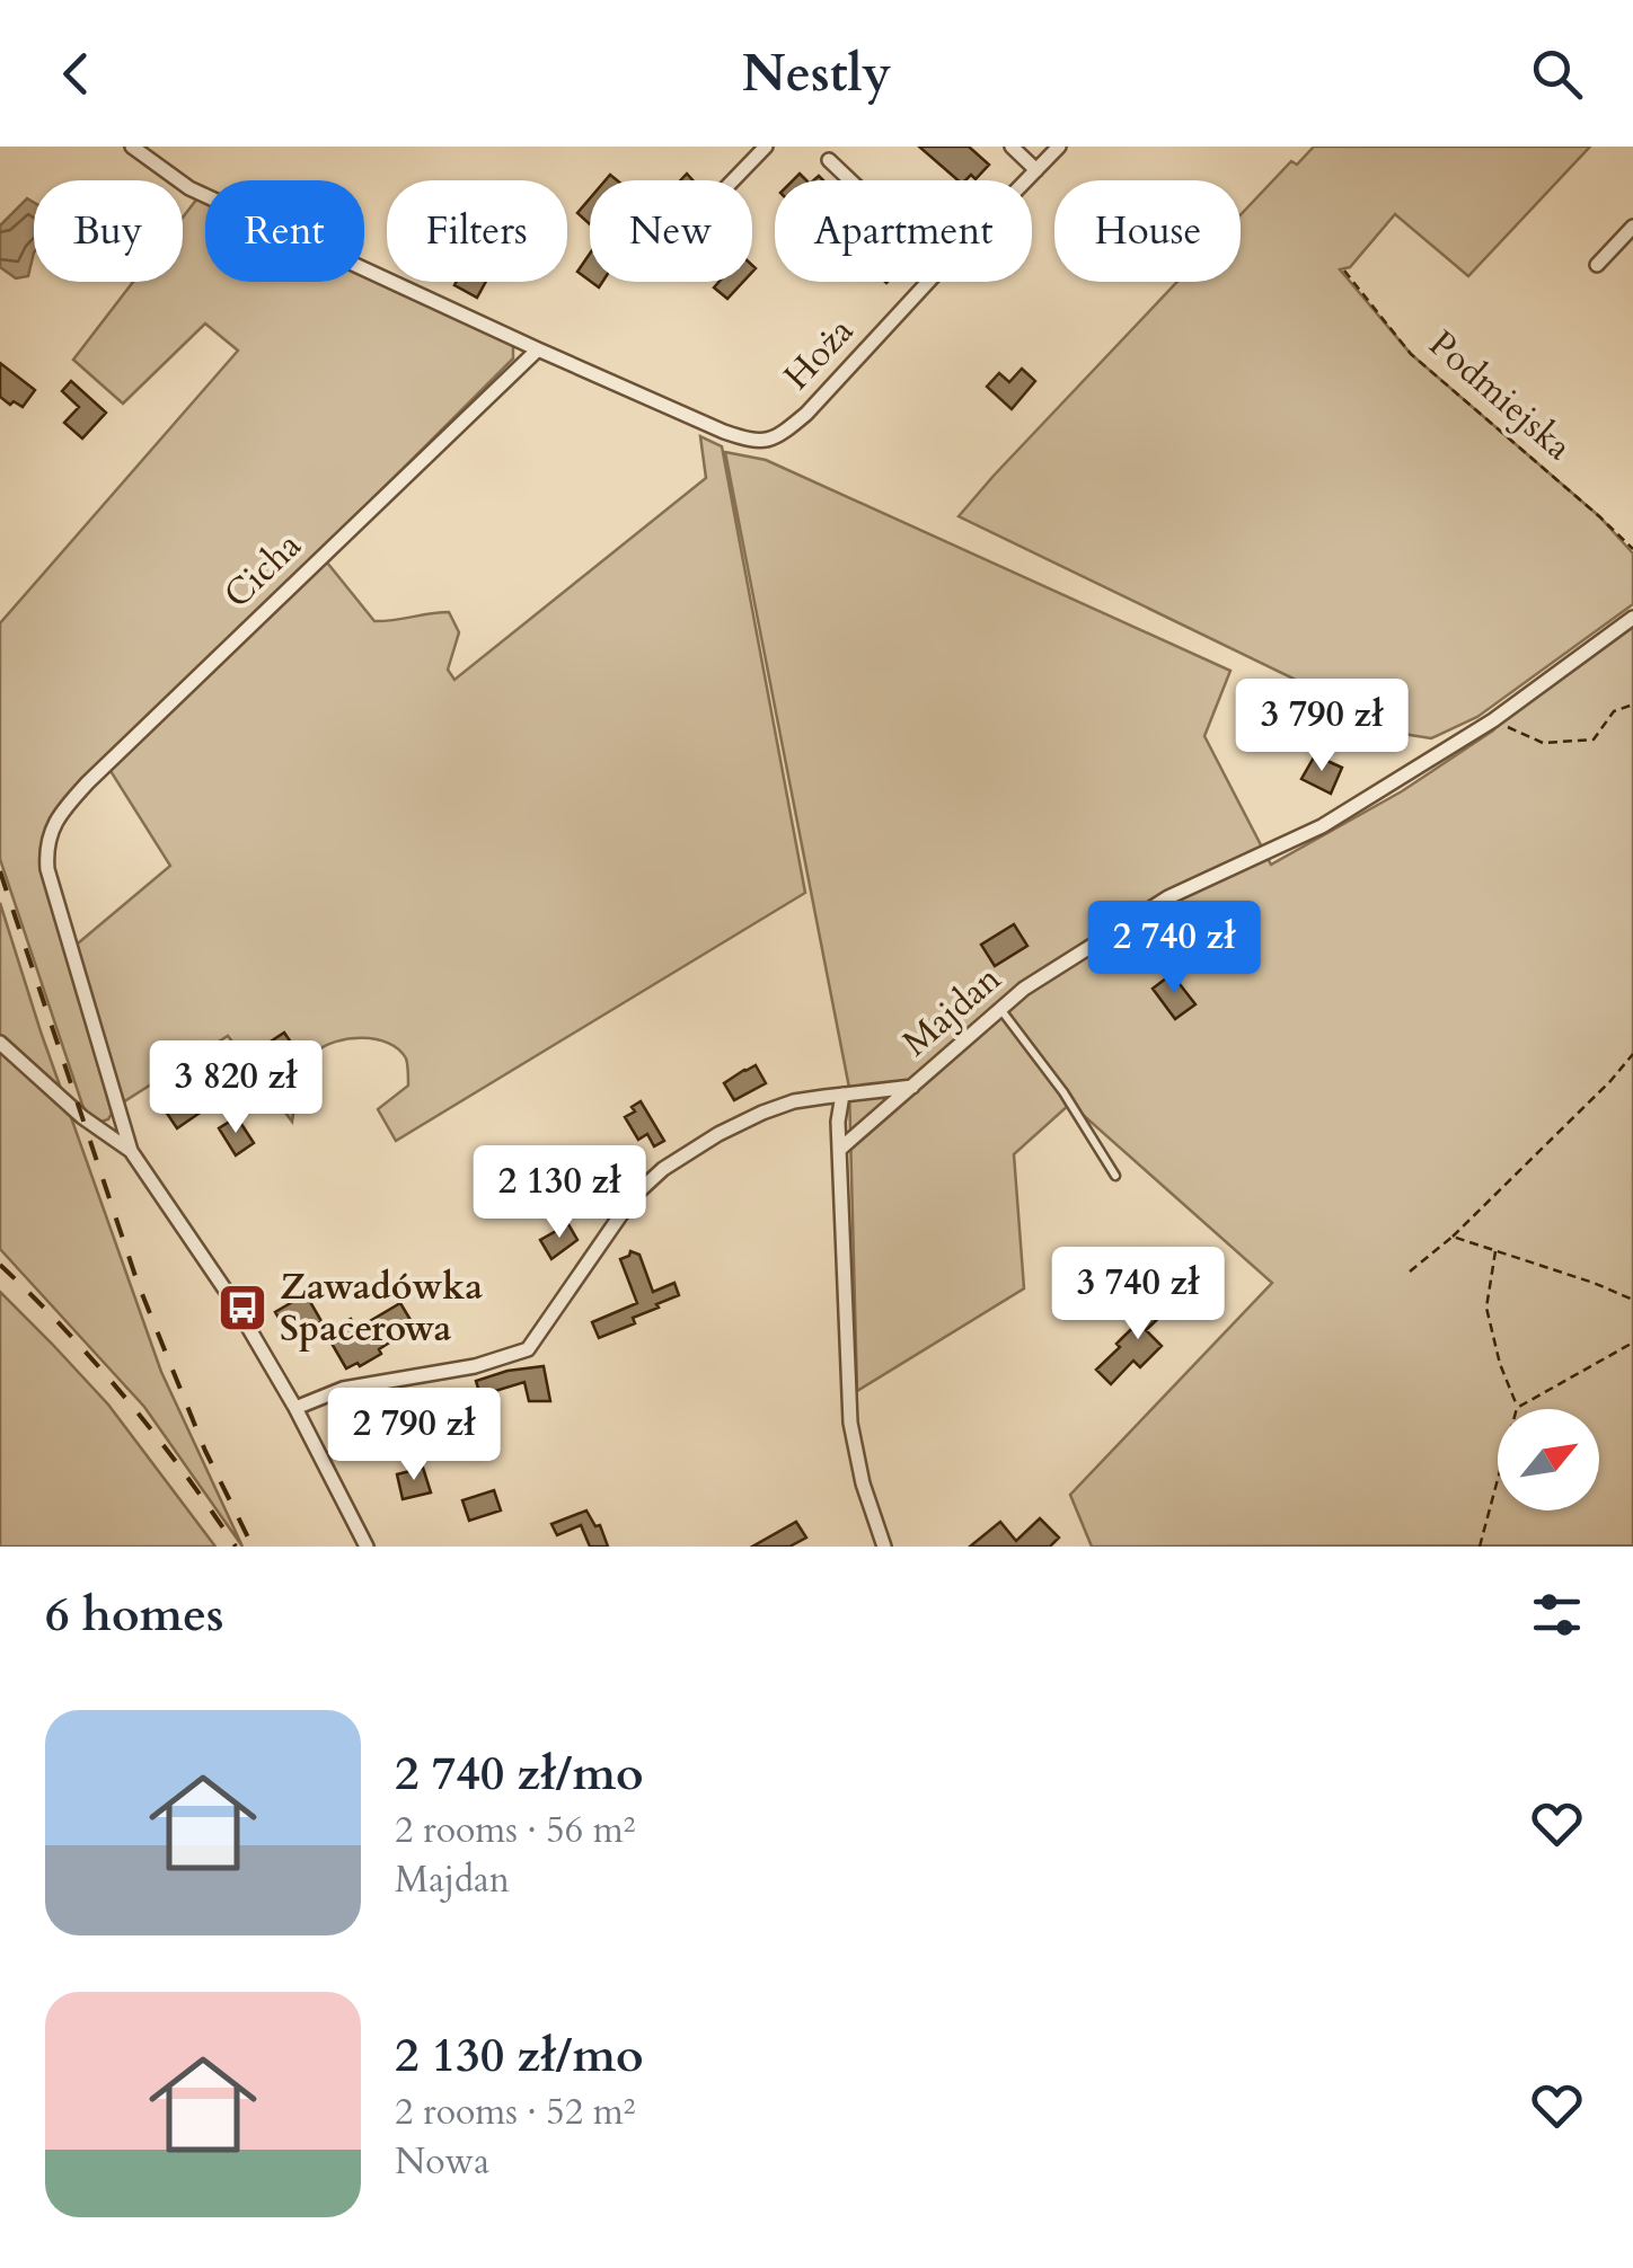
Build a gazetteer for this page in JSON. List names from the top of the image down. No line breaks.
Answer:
{"streets":{"street":["Hoża","Cicha","Majdan"],"path":["Podmiejska"]},"crossings":[["Hoża","Cicha"]],"places":{"bus stop":["Zawadówka Spacerowa"]},"north":"top right","page":{"header":"Nestly","chip":["Buy","Rent","Filters","New","Apartment","House"],"price":["3 790 zł","2 740 zł","3 820 zł","2 130 zł","3 740 zł","2 790 zł"],"heading":"6 homes","list":[{"name":"2 740 zł/mo","note":"2 rooms · 56 m² · Majdan"},{"name":"2 130 zł/mo","note":"2 rooms · 52 m² · Nowa"}]}}
